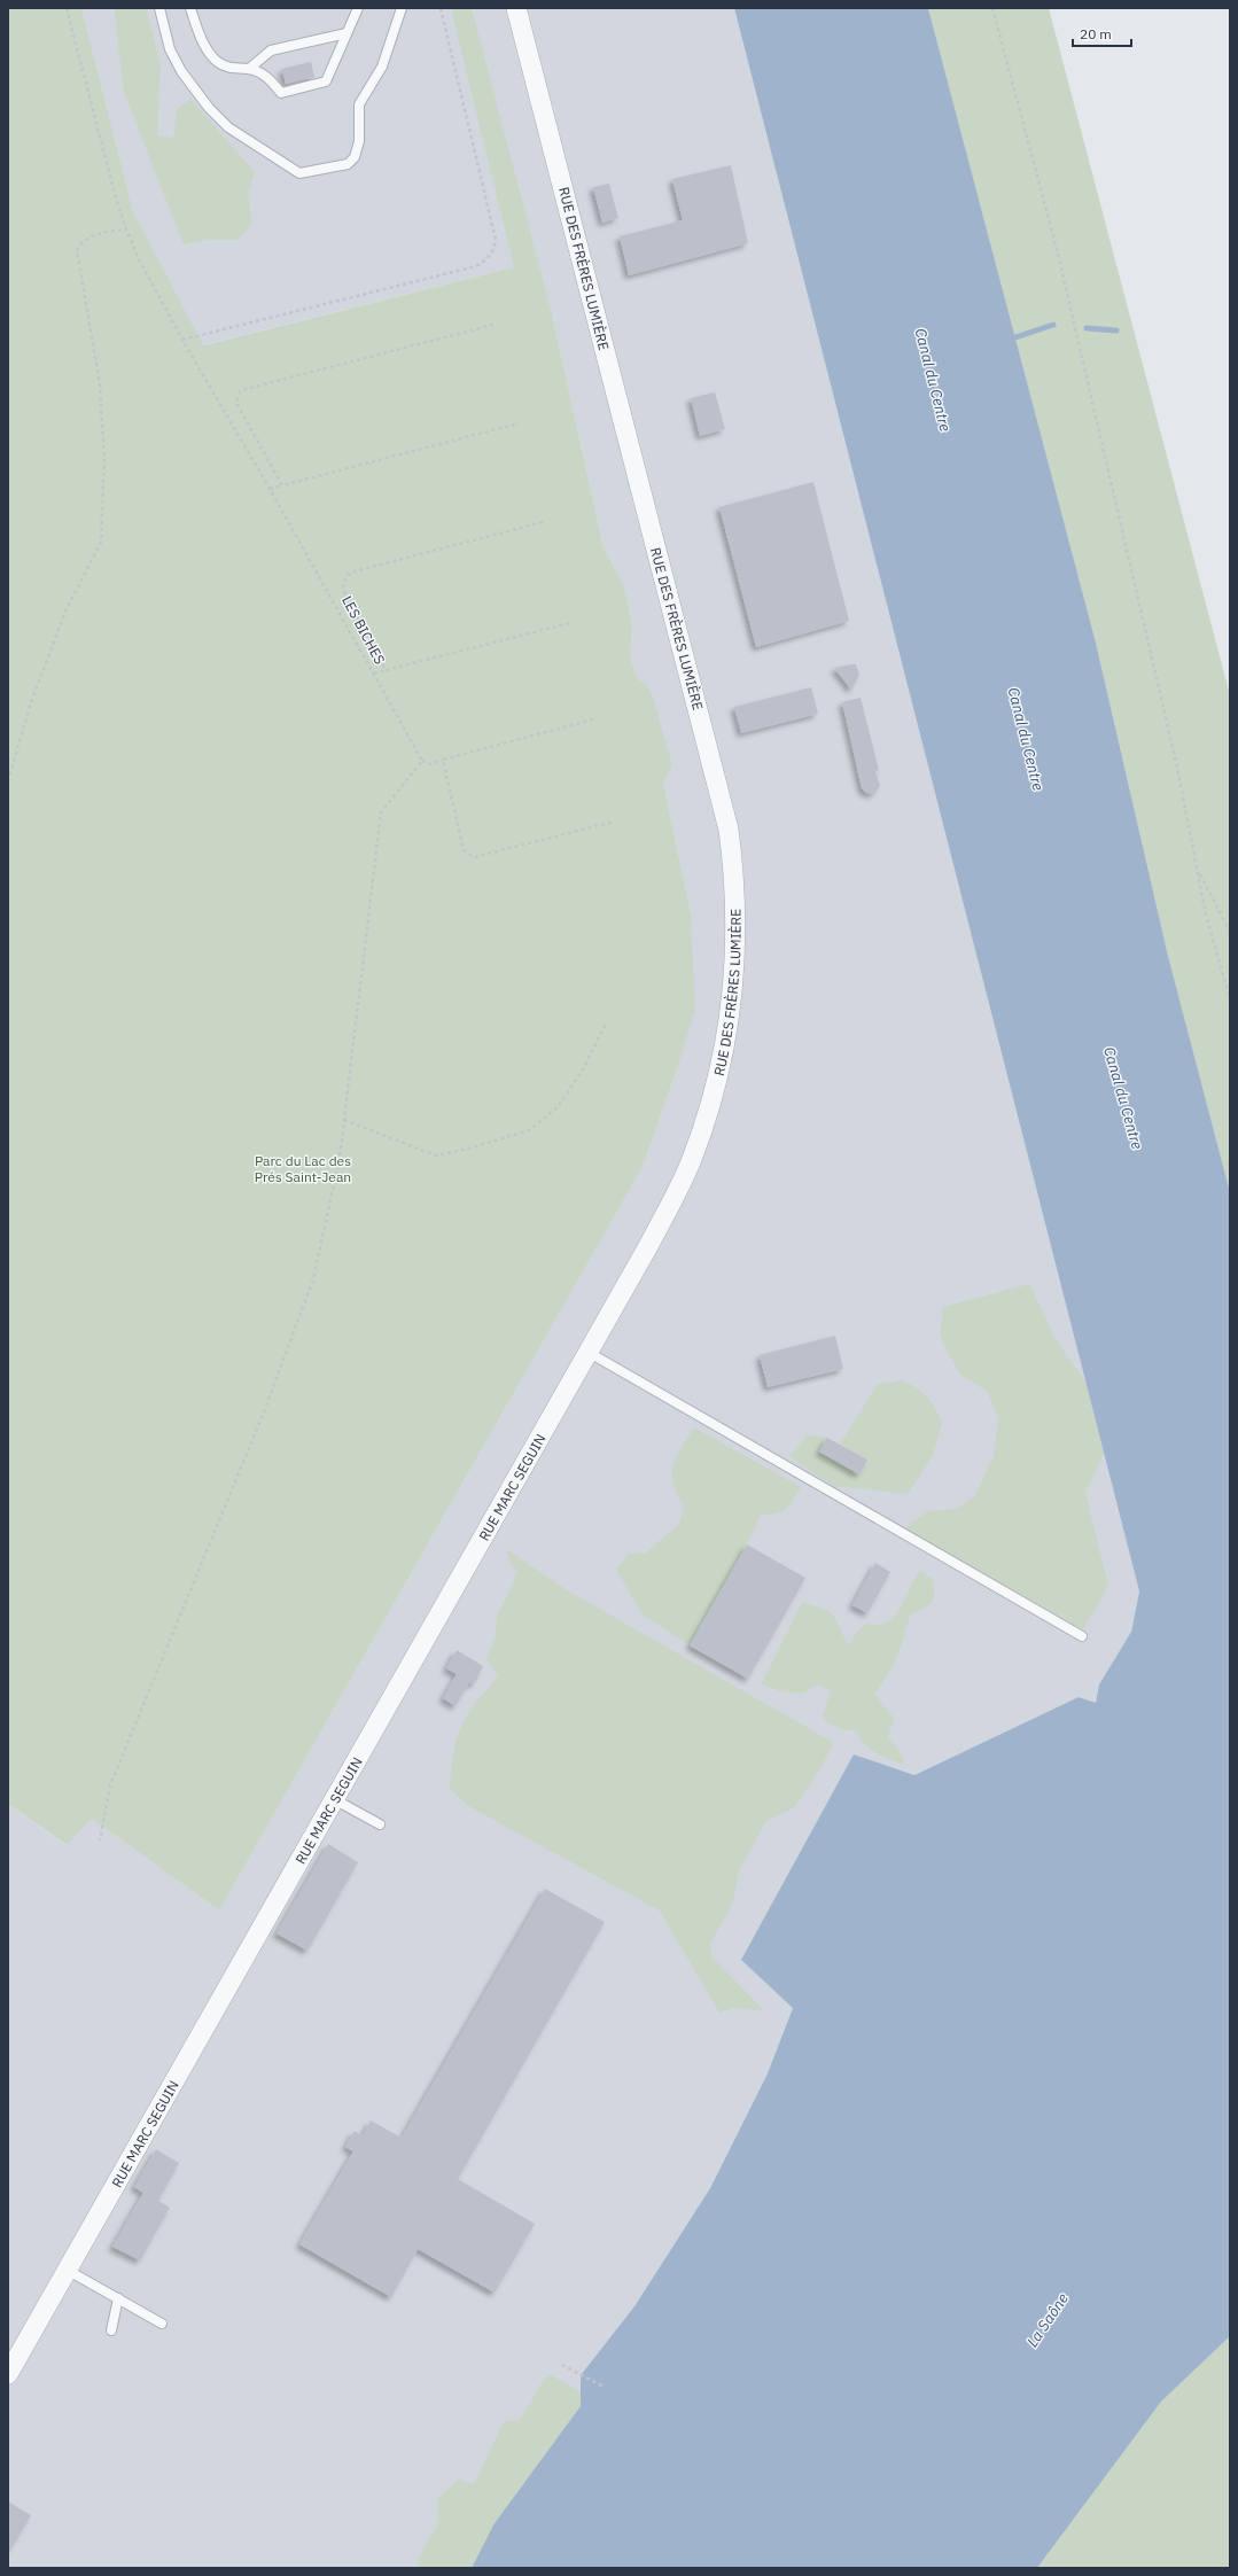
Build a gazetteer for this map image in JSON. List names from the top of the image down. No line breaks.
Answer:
{"streets":{"street":["RUE DES FRÈRES LUMIÈRE","RUE MARC SEGUIN"],"path":["LES BICHES"]},"crossings":[["RUE DES FRÈRES LUMIÈRE","RUE MARC SEGUIN"]],"water":["Canal du Centre","La Saône"],"parks":["Parc du Lac des Prés Saint-Jean"],"scale_bar":"20 m"}
